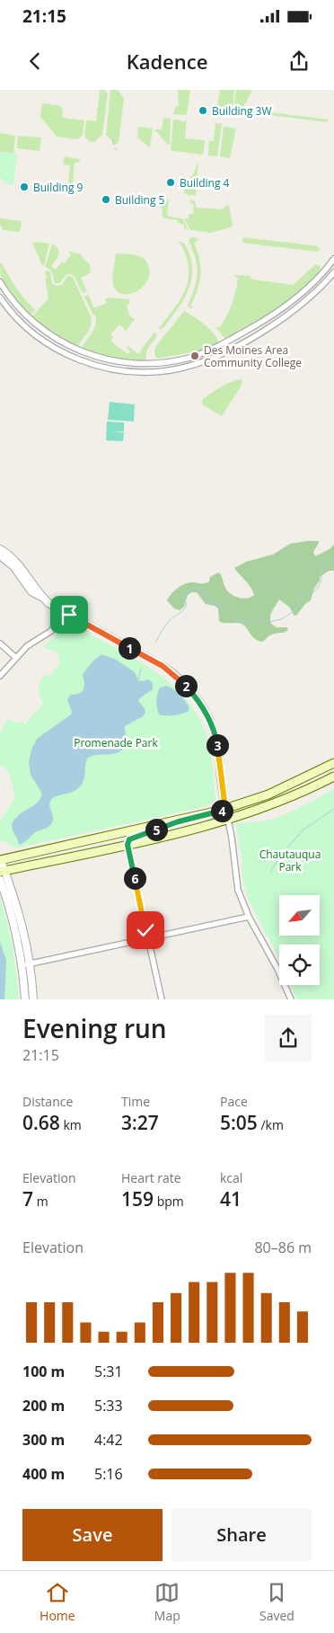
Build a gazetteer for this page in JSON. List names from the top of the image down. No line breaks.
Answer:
{"parks":["Promenade Park","Chautauqua Park"],"places":["Building 3W","Building 4","Building 9","Building 5","Des Moines Area Community College"],"north":"bottom left","page":{"status":"21:15","header":"Kadence","pins":["1","2","3","4","5","6"],"heading":["Evening run","21:15"],"stats":[["Distance","0.68 km"],["Time","3:27"],["Pace","5:05 /km"],["Elevation","7 m"],["Heart rate","159 bpm"],["kcal","41"]],"chart":["Elevation","80–86 m"],"list":[{"name":"100 m","note":"5:31"},{"name":"200 m","note":"5:33"},{"name":"300 m","note":"4:42"},{"name":"400 m","note":"5:16"}],"buttons":["Save","Share"],"tabs":["Home","Map","Saved"]}}
